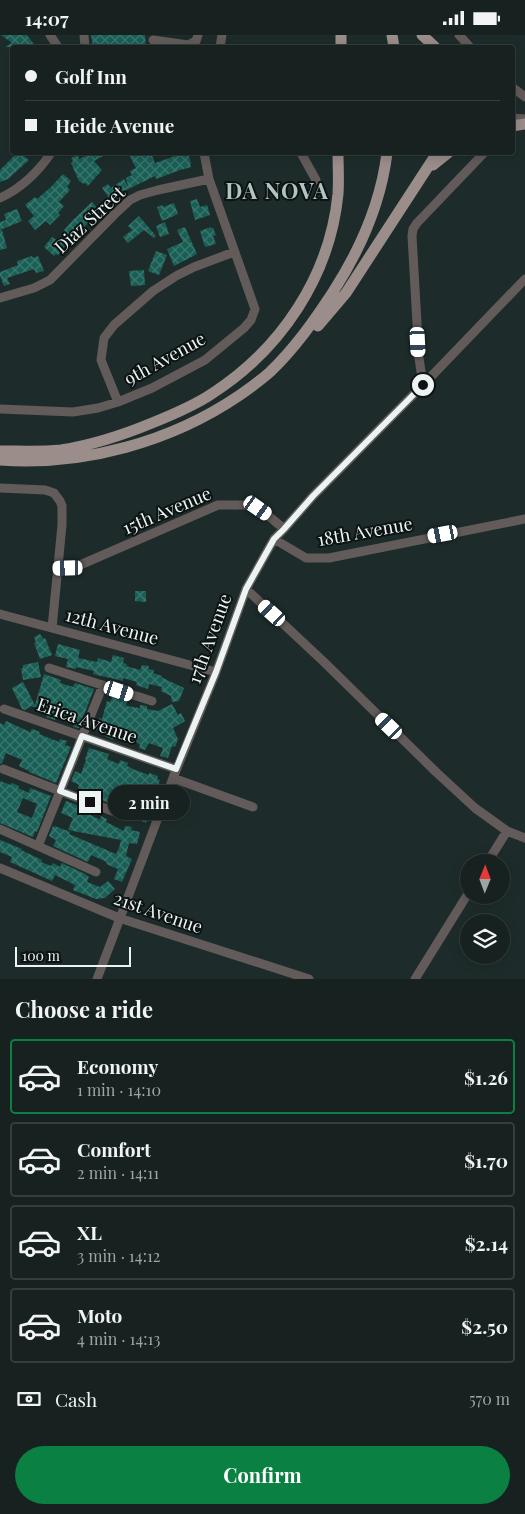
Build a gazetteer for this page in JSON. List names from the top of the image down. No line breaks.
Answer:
{"streets":{"street":["Diaz Street","9th Avenue","15th Avenue","18th Avenue","12th Avenue","17th Avenue","Erica Avenue","21st Avenue"]},"crossings":[["Diaz Street","9th Avenue"],["15th Avenue","17th Avenue"],["18th Avenue","17th Avenue"],["12th Avenue","17th Avenue"],["17th Avenue","Erica Avenue"],["17th Avenue","21st Avenue"]],"districts":["DA NOVA"],"scale_bar":"100 m","north":"top","page":{"status":"14:07","banner":["Golf Inn","Heide Avenue"],"bubble":"2 min","scale":"100 m","heading":"Choose a ride","list":[{"name":"Economy","note":"1 min · 14:10","value":"$1.26"},{"name":"Comfort","note":"2 min · 14:11","value":"$1.70"},{"name":"XL","note":"3 min · 14:12","value":"$2.14"},{"name":"Moto","note":"4 min · 14:13","value":"$2.50"}],"pay":["Cash","570 m"],"buttons":"Confirm"}}
